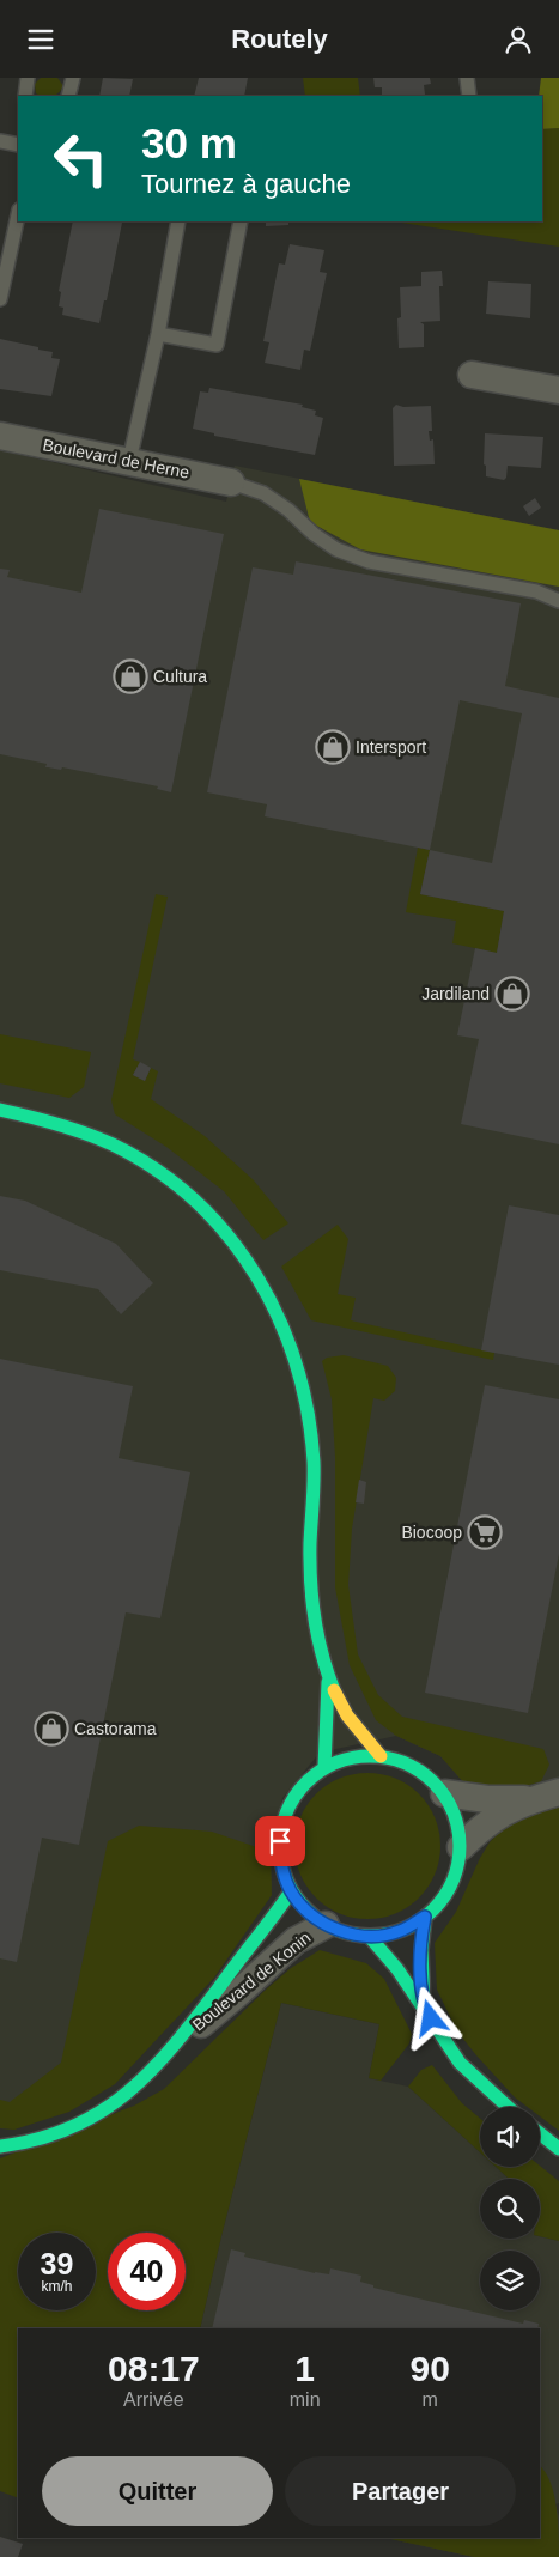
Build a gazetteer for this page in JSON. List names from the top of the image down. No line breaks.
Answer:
{"streets":{"street":["Boulevard de Herne","Boulevard de Konin"]},"places":{"shop":["Cultura","Intersport","Jardiland","Castorama"],"supermarket":["Biocoop"]},"page":{"header":"Routely","turn":["30 m","Tournez à gauche"],"speed":"39 km/h","limit":"40","eta":["08:17","Arrivée","1","min","90","m"],"buttons":["Quitter","Partager"]}}
